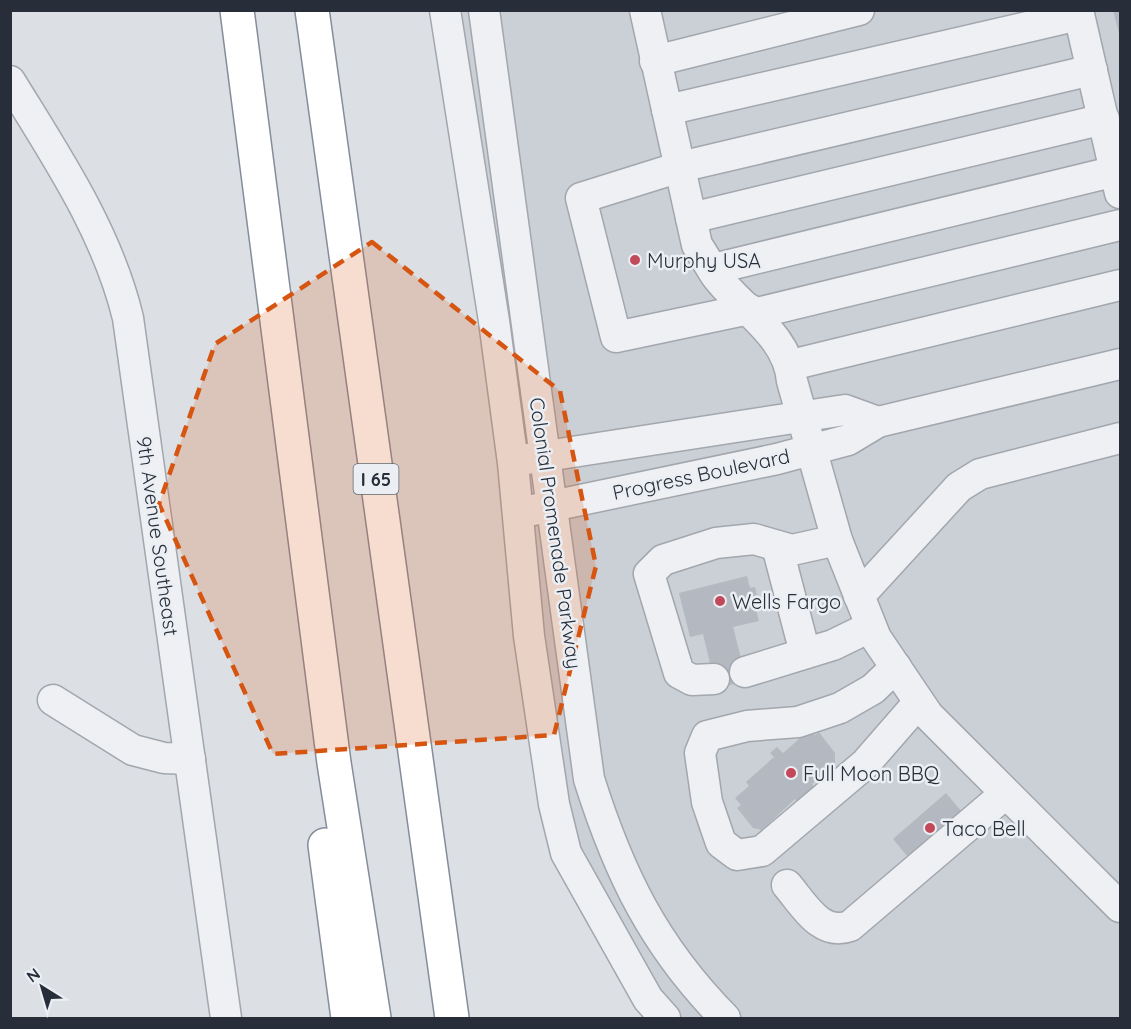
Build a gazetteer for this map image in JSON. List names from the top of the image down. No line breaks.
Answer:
{"streets":{"highway":["I 65"],"street":["Progress Boulevard","Colonial Promenade Parkway","9th Avenue Southeast"]},"crossings":[["Progress Boulevard","Colonial Promenade Parkway"]],"places":["Murphy USA","Wells Fargo","Full Moon BBQ","Taco Bell"],"north":"top left"}
